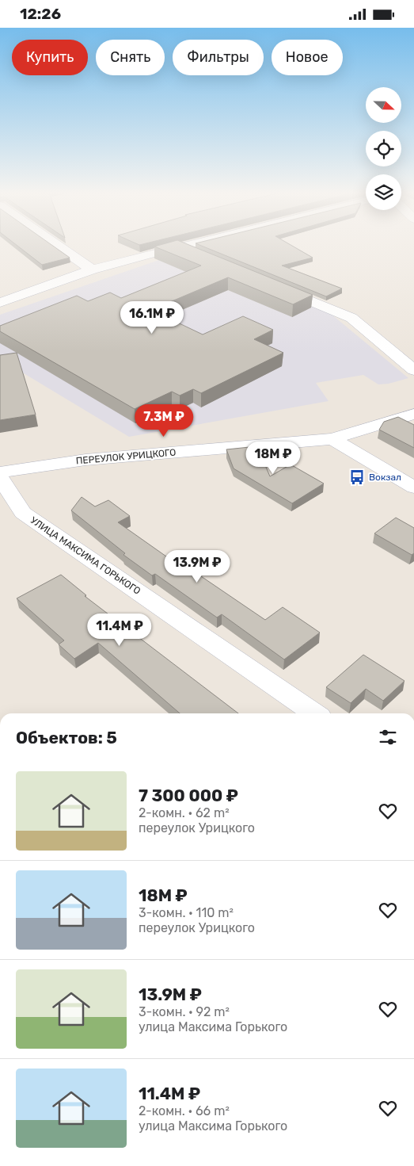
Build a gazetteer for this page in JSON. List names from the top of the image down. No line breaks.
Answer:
{"streets":{"street":["ПЕРЕУЛОК УРИЦКОГО","УЛИЦА МАКСИМА ГОРЬКОГО"]},"places":{"bus stop":["Вокзал"]},"north":"right","page":{"status":"12:26","chip":["Купить","Снять","Фильтры","Новое"],"price":["16.1M ₽","7.3M ₽","18M ₽","13.9M ₽","11.4M ₽"],"heading":"Объектов: 5","list":[{"name":"7 300 000 ₽","note":"2-комн. · 62 m² · переулок Урицкого"},{"name":"18M ₽","note":"3-комн. · 110 m² · переулок Урицкого"},{"name":"13.9M ₽","note":"3-комн. · 92 m² · улица Максима Горького"},{"name":"11.4M ₽","note":"2-комн. · 66 m² · улица Максима Горького"}]}}
